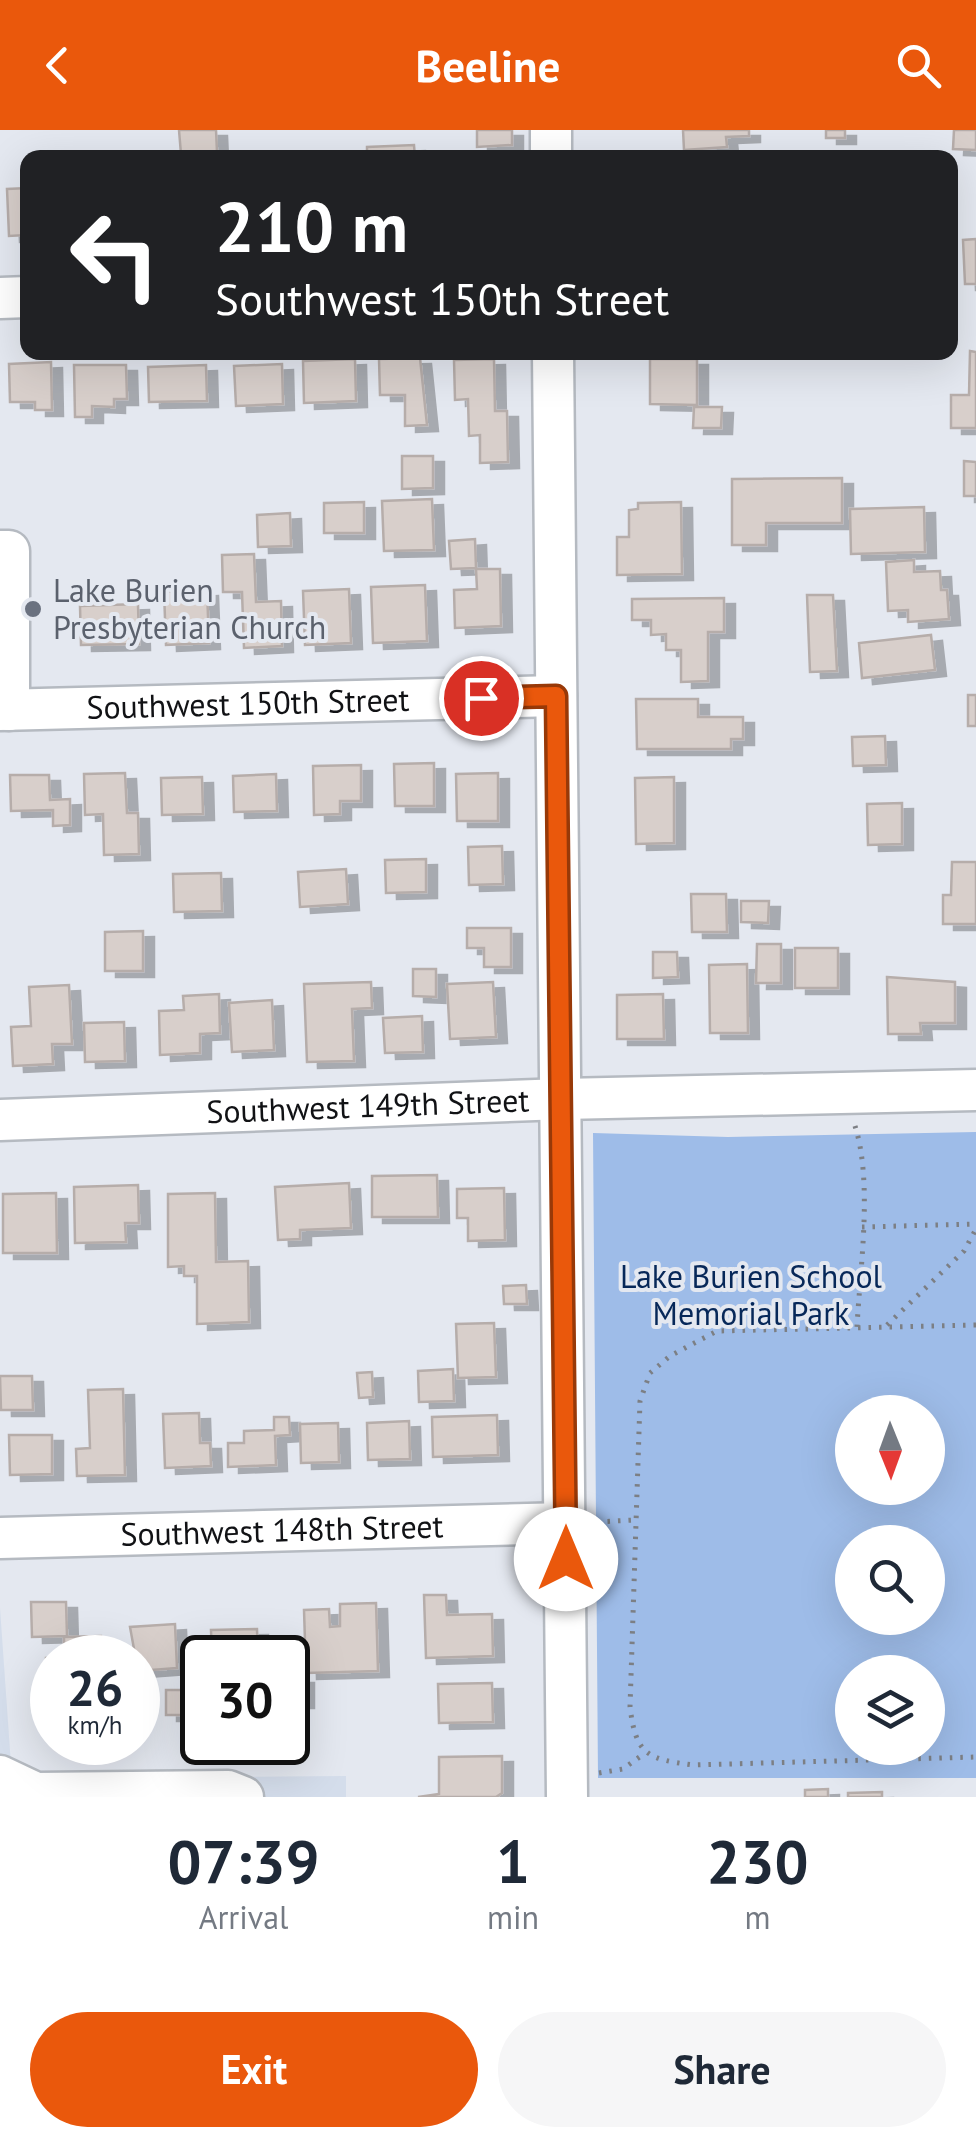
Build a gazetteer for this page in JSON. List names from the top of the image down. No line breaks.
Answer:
{"streets":{"street":["Southwest 150th Street","Southwest 149th Street","Southwest 148th Street"]},"parks":["Lake Burien School Memorial Park"],"places":["Lake Burien Presbyterian Church"],"north":"bottom","page":{"header":"Beeline","turn":["210 m","Southwest 150th Street"],"speed":"26 km/h","limit":"30","eta":["07:39","Arrival","1","min","230","m"],"buttons":["Exit","Share"]}}
